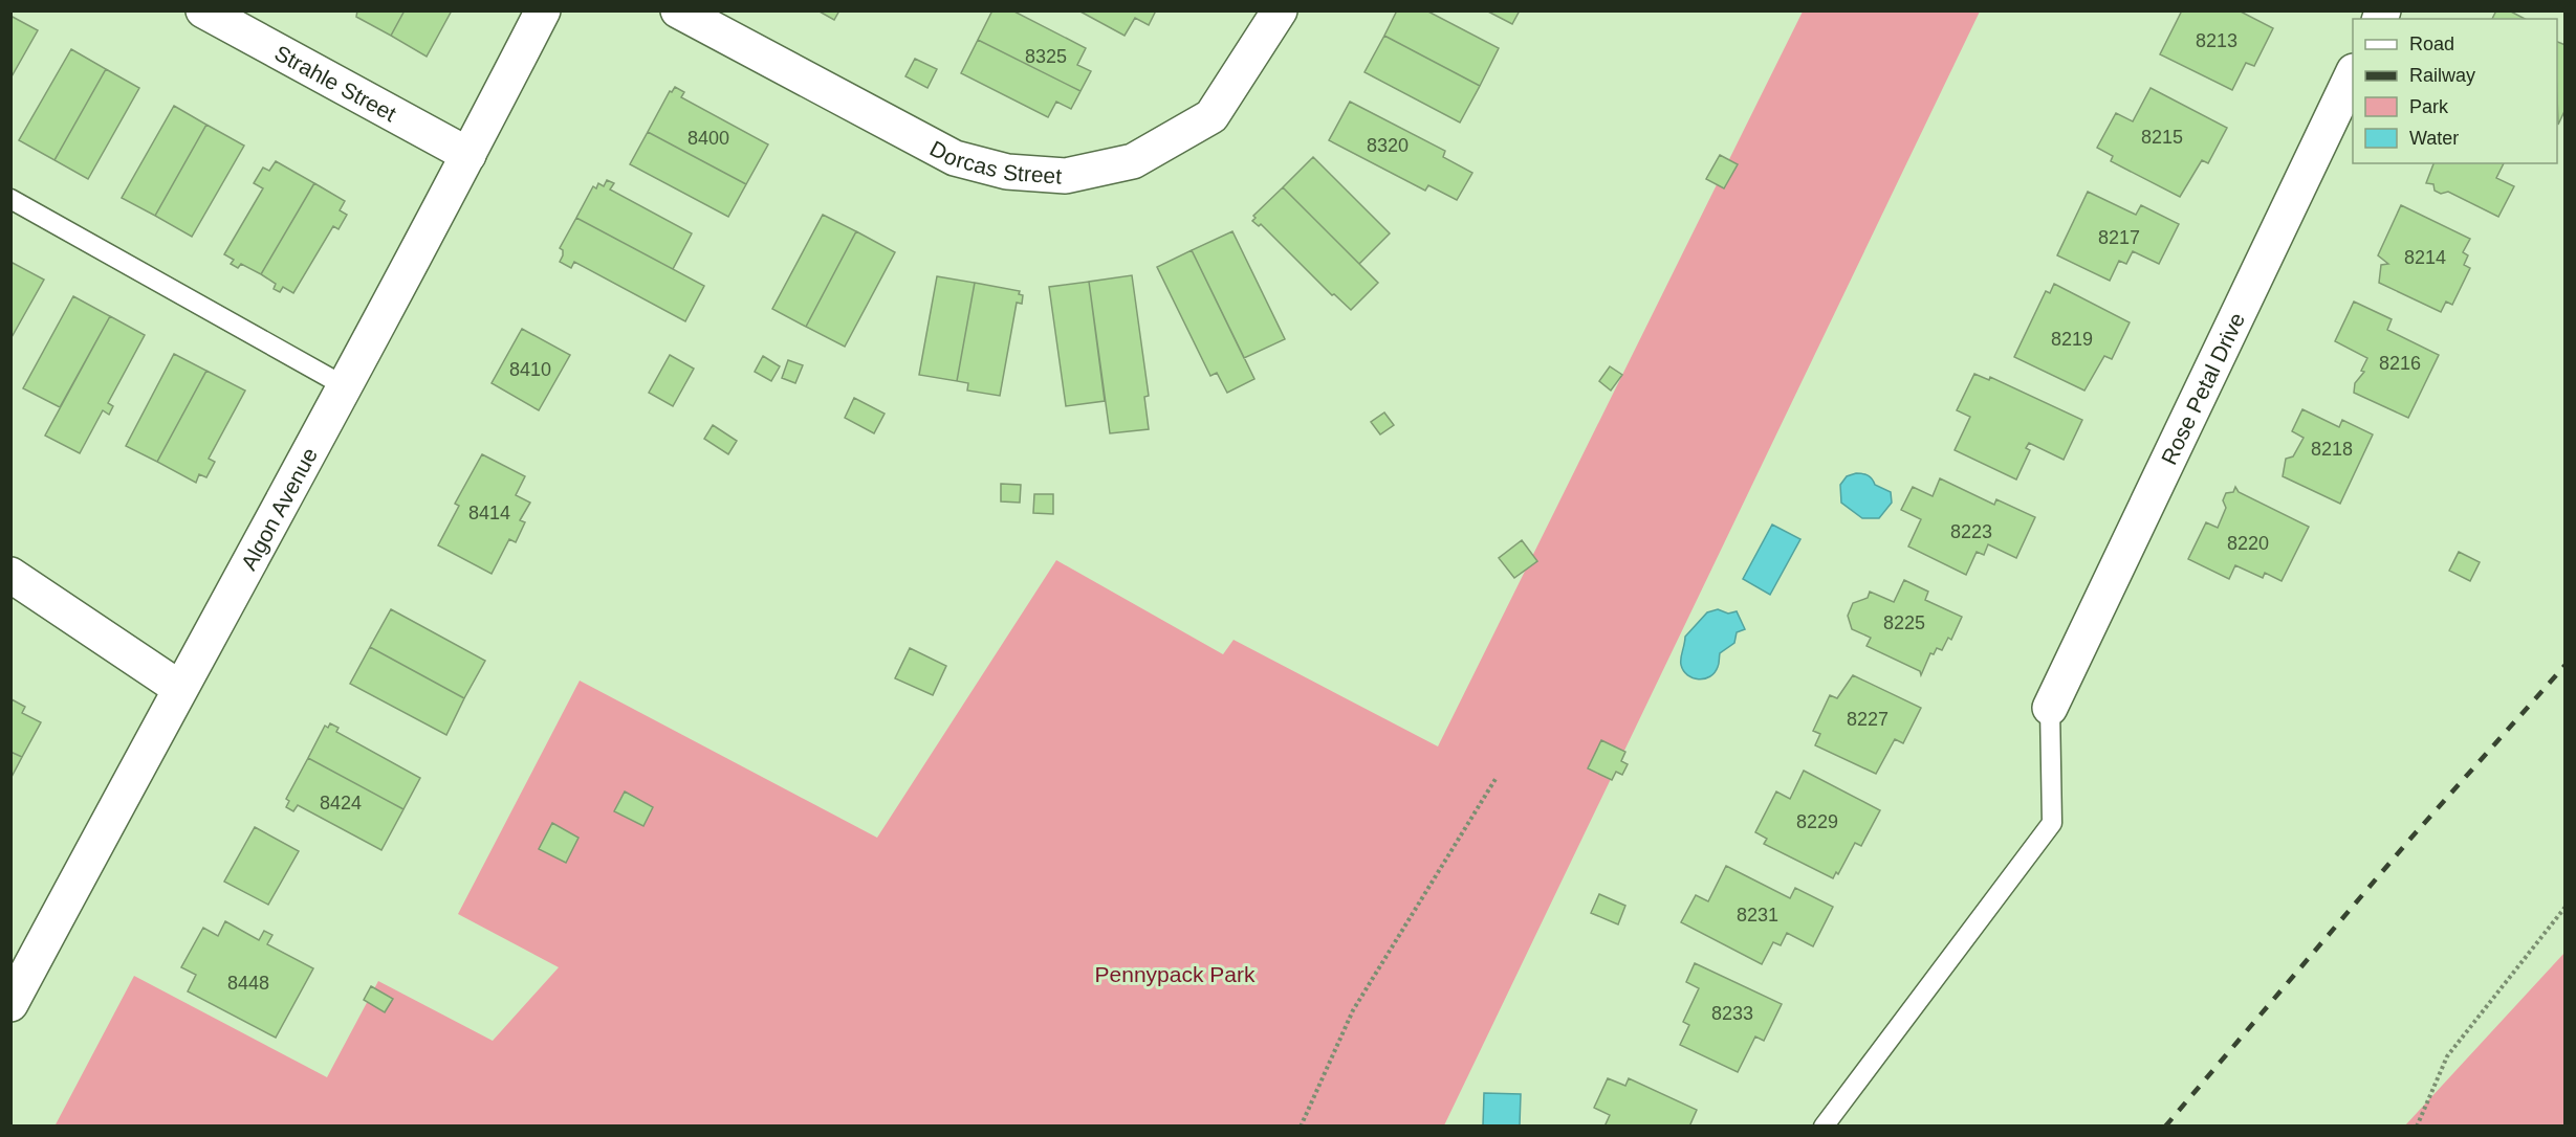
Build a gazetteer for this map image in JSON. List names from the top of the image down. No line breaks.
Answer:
{"streets":{"street":["Strahle Street","Dorcas Street","Rose Petal Drive","Algon Avenue"]},"crossings":[["Strahle Street","Algon Avenue"]],"parks":["Pennypack Park"],"house_numbers":["8213","8325","8215","8400","8320","8217","8214","8219","8216","8410","8218","8414","8223","8220","8225","8227","8424","8229","8231","8448","8233"],"legend":["Road","Railway","Park","Water"]}
